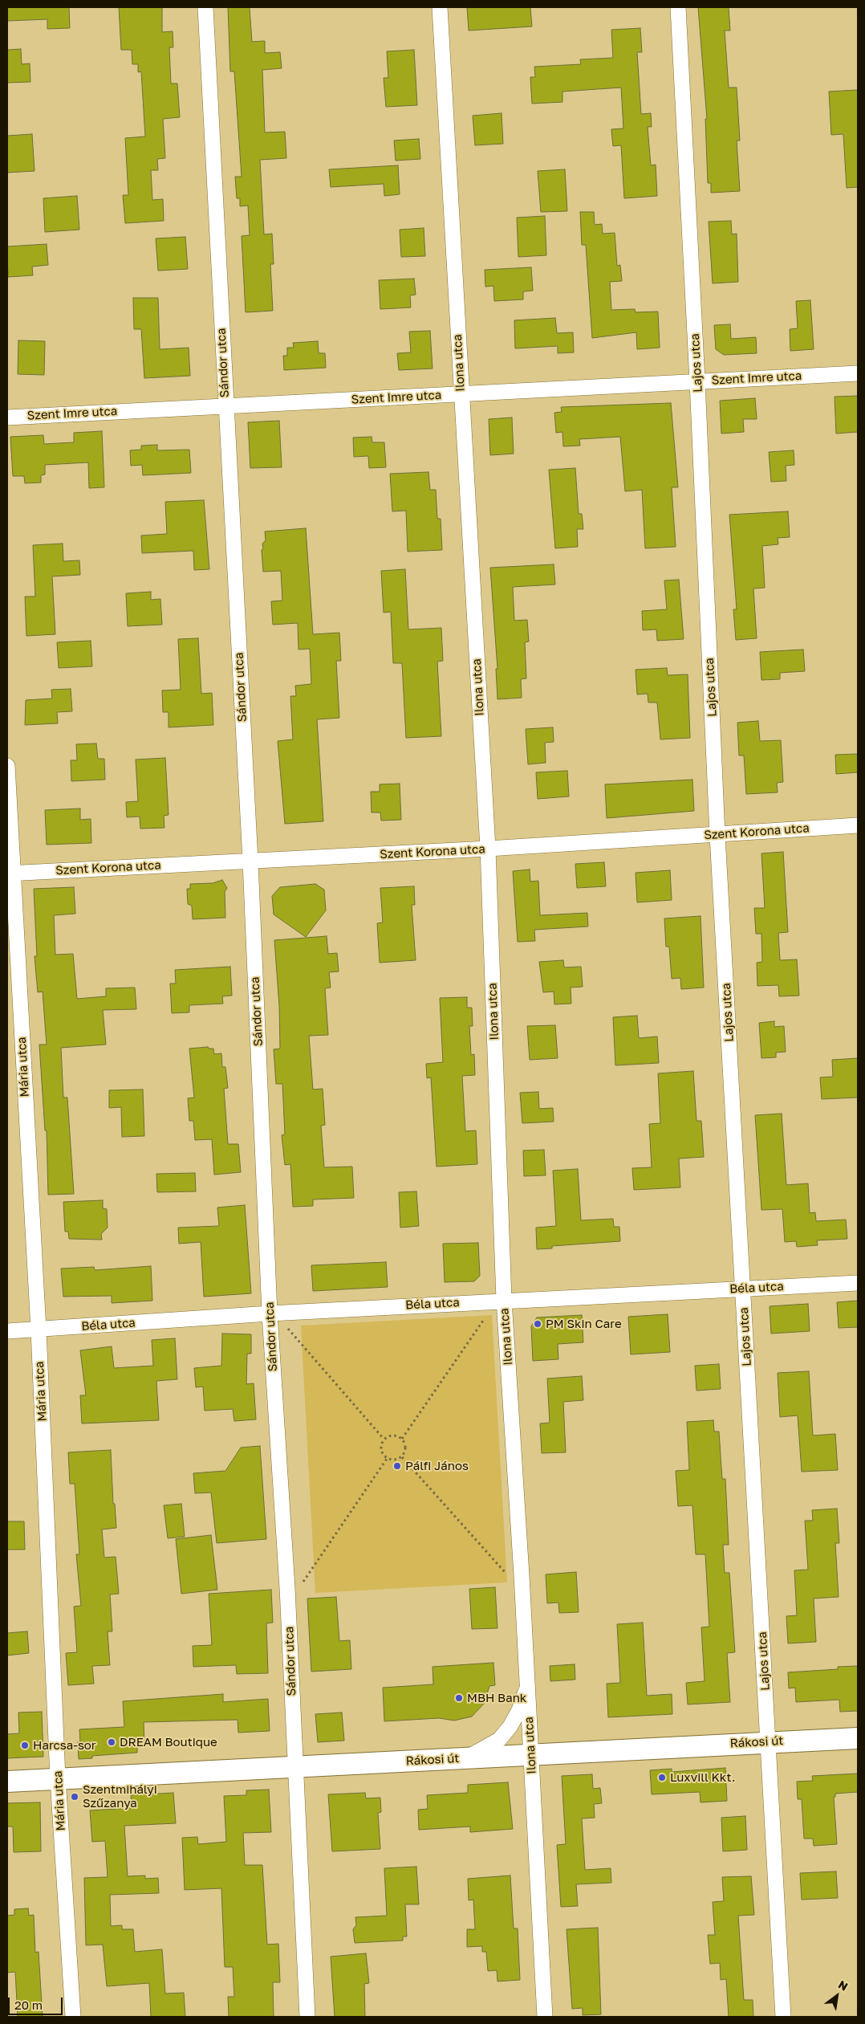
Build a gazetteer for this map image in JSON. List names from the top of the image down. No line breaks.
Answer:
{"streets":{"main road":["Rákosi út"],"street":["Sándor utca","Ilona utca","Lajos utca","Szent Imre utca","Szent Korona utca","Mária utca","Béla utca"]},"crossings":[["Sándor utca","Szent Imre utca"],["Sándor utca","Szent Korona utca"],["Sándor utca","Béla utca"],["Sándor utca","Rákosi út"],["Ilona utca","Szent Imre utca"],["Ilona utca","Szent Korona utca"],["Ilona utca","Béla utca"],["Ilona utca","Rákosi út"],["Lajos utca","Szent Imre utca"],["Lajos utca","Szent Korona utca"],["Lajos utca","Béla utca"],["Lajos utca","Rákosi út"],["Szent Korona utca","Mária utca"],["Mária utca","Béla utca"],["Mária utca","Rákosi út"]],"places":["PM Skin Care","Pálfi János","MBH Bank","DREAM Boutique","Harcsa-sor","Luxvill Kkt.","Szentmihályi Szűzanya"],"scale_bar":"20 m","north":"top right"}
